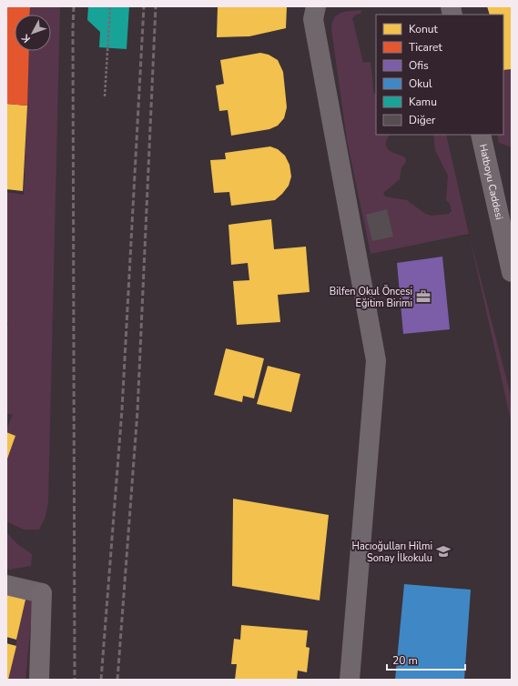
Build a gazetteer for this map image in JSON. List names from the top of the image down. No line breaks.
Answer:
{"streets":{"main road":["Hatboyu Caddesi"]},"places":{"office":["Bilfen Okul Öncesi Eğitim Birimi"],"school or university":["Hacıoğulları Hilmi Sonay İlkokulu"]},"legend":["Konut","Ticaret","Ofis","Okul","Kamu","Diğer"],"scale_bar":"20 m","north":"bottom left"}
